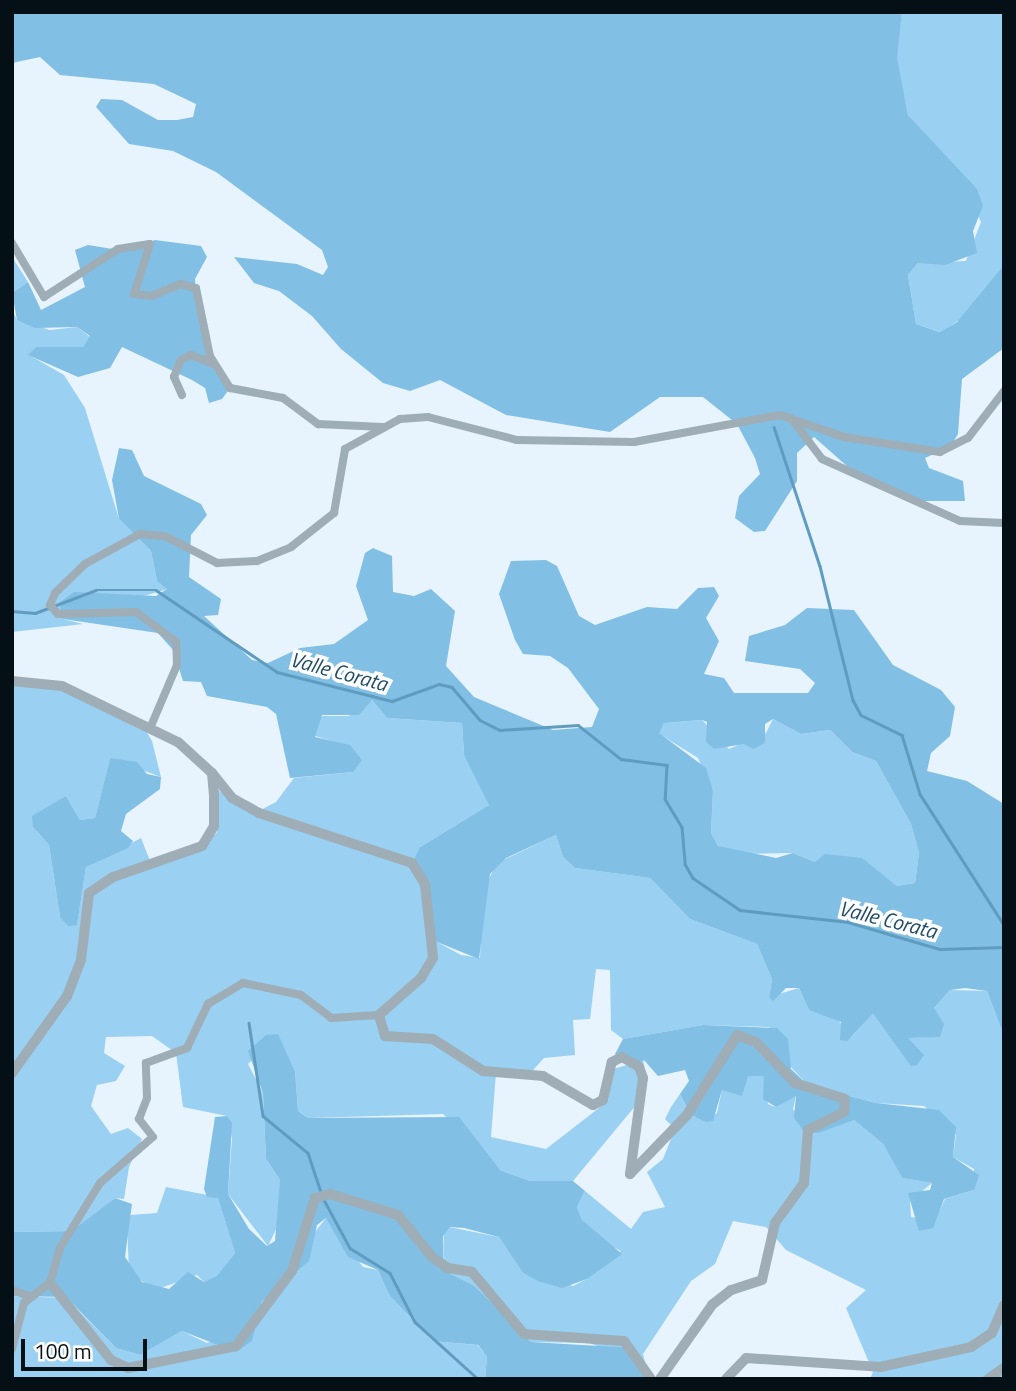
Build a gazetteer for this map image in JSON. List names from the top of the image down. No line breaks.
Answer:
{"water":["Valle Corata"],"scale_bar":"100 m"}
